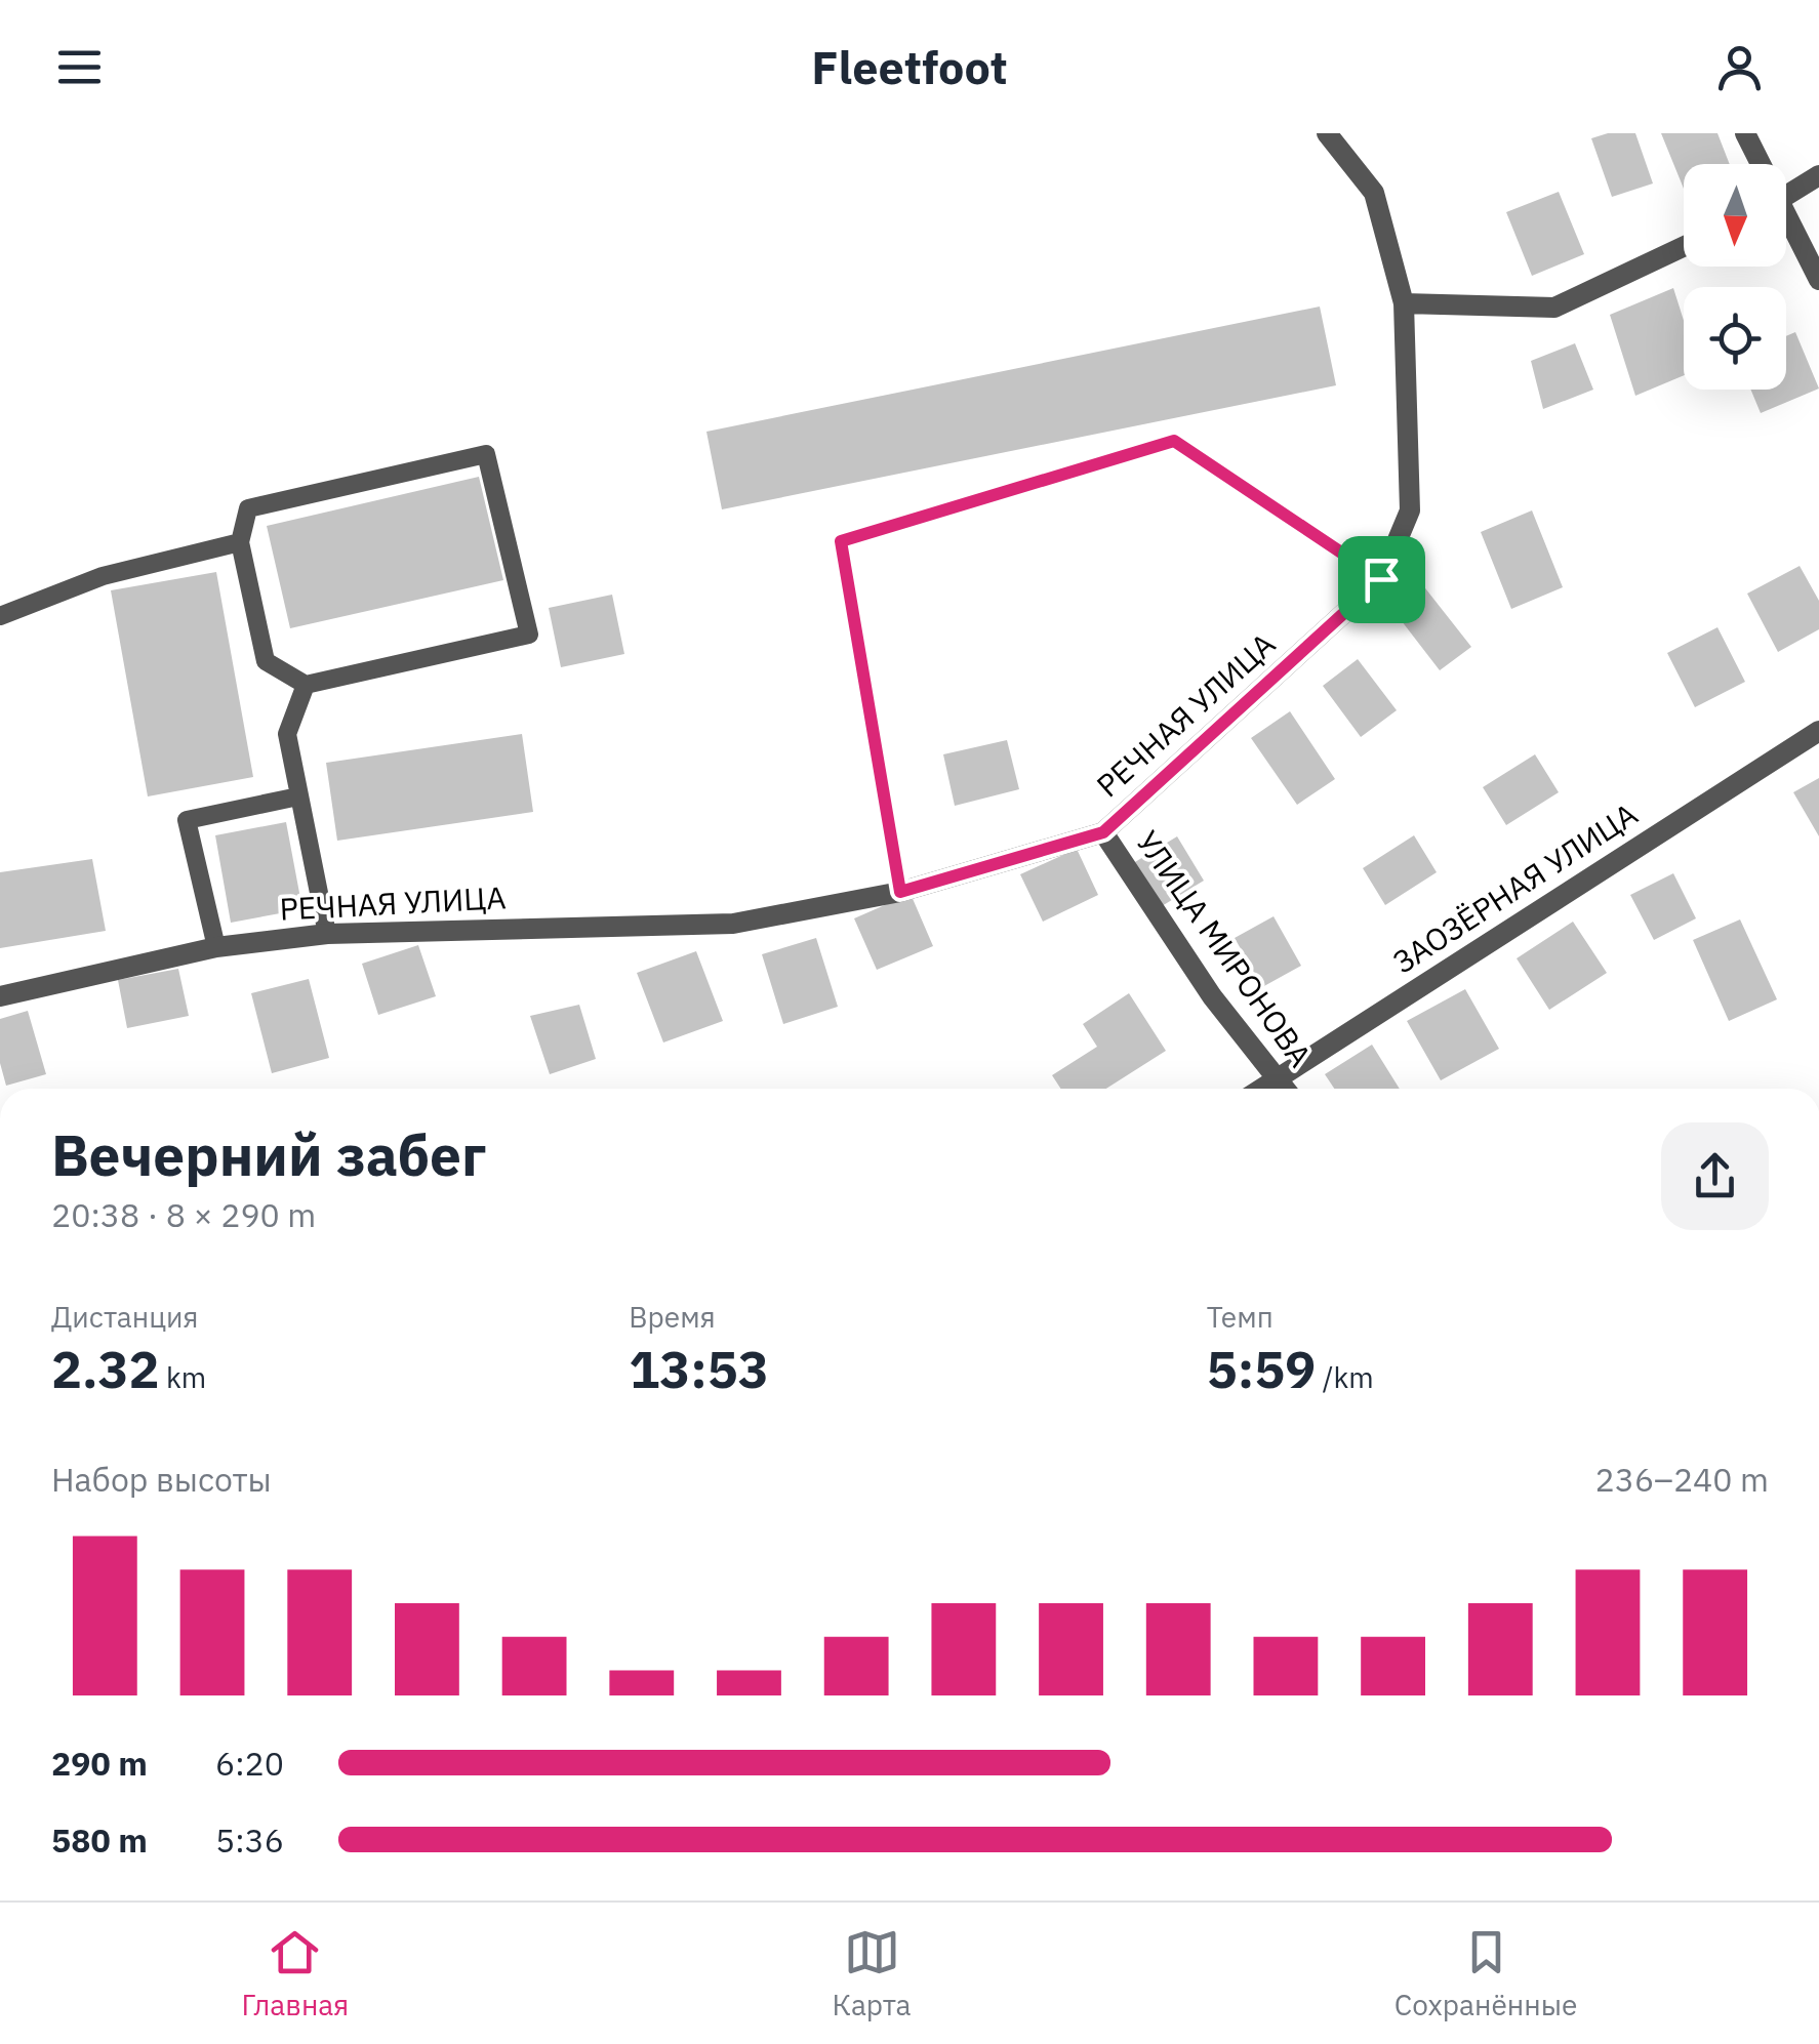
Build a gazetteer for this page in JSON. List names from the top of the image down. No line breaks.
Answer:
{"streets":{"street":["РЕЧНАЯ УЛИЦА","ЗАОЗЁРНАЯ УЛИЦА","УЛИЦА МИРОНОВА"]},"crossings":[["РЕЧНАЯ УЛИЦА","УЛИЦА МИРОНОВА"],["ЗАОЗЁРНАЯ УЛИЦА","УЛИЦА МИРОНОВА"]],"north":"bottom","page":{"header":"Fleetfoot","heading":["Вечерний забег","20:38 · 8 × 290 m"],"stats":[["Дистанция","2.32 km"],["Время","13:53"],["Темп","5:59 /km"]],"chart":["Набор высоты","236–240 m"],"list":[{"name":"290 m","note":"6:20"},{"name":"580 m","note":"5:36"}],"tabs":["Главная","Карта","Сохранённые"]}}
